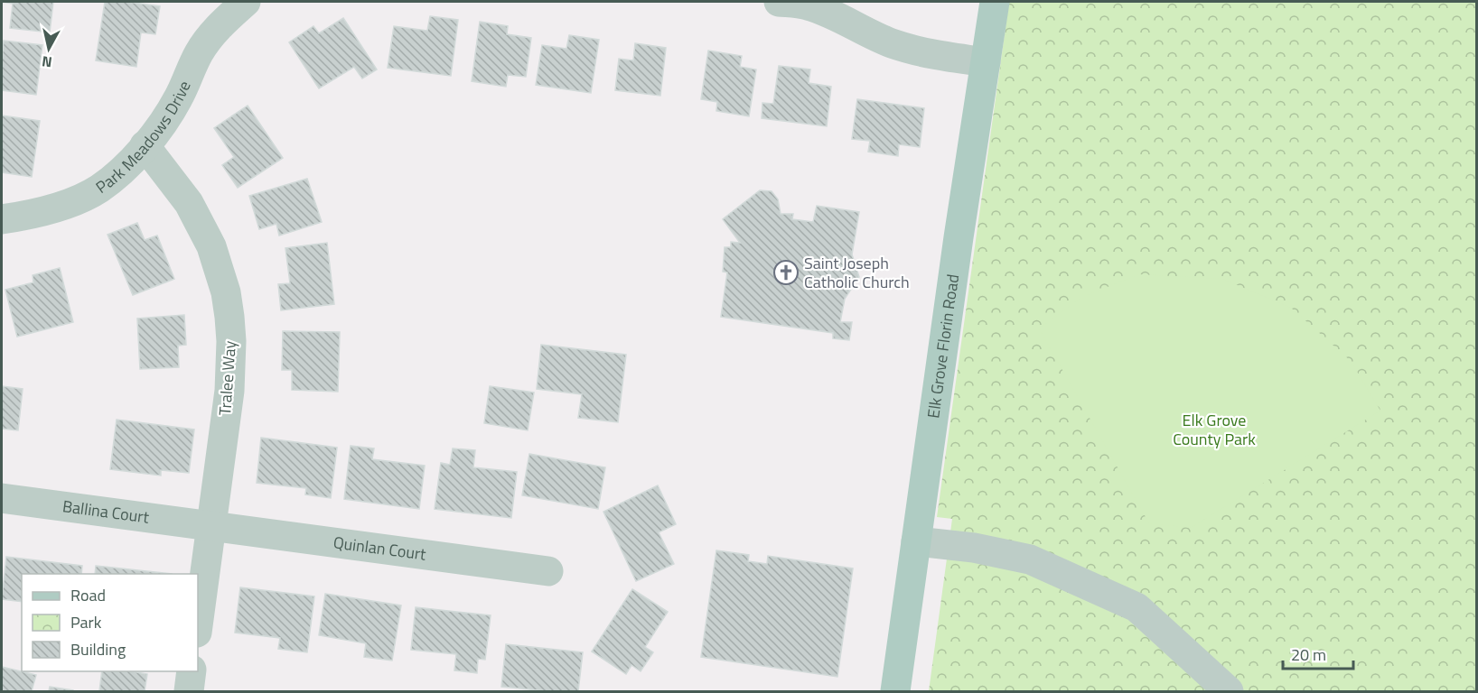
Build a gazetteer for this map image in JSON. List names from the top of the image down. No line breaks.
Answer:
{"streets":{"main road":["Elk Grove Florin Road"],"street":["Park Meadows Drive","Tralee Way","Ballina Court","Quinlan Court"]},"crossings":[["Park Meadows Drive","Tralee Way"],["Tralee Way","Ballina Court"],["Tralee Way","Quinlan Court"],["Ballina Court","Quinlan Court"]],"parks":["Elk Grove County Park"],"places":{"church":["Saint Joseph Catholic Church"]},"legend":["Road","Park","Building"],"scale_bar":"20 m","north":"bottom"}
